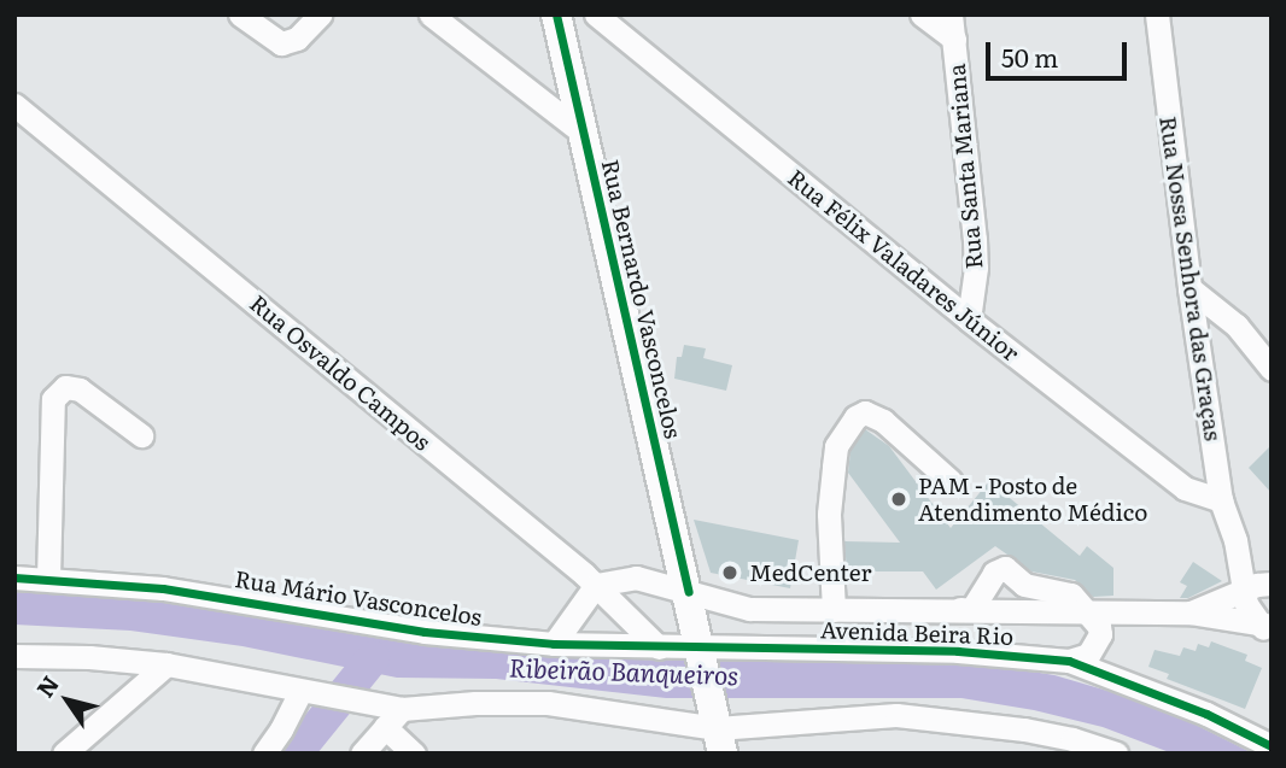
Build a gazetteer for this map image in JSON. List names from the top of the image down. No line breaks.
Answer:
{"streets":{"main road":["Rua Bernardo Vasconcelos"],"street":["Rua Santa Mariana","Rua Félix Valadares Júnior","Rua Nossa Senhora das Graças","Rua Osvaldo Campos","Rua Mário Vasconcelos","Avenida Beira Rio"]},"crossings":[["Rua Santa Mariana","Rua Félix Valadares Júnior"],["Rua Félix Valadares Júnior","Rua Nossa Senhora das Graças"],["Rua Bernardo Vasconcelos","Rua Mário Vasconcelos"],["Rua Bernardo Vasconcelos","Avenida Beira Rio"],["Rua Osvaldo Campos","Rua Mário Vasconcelos"],["Rua Mário Vasconcelos","Avenida Beira Rio"]],"water":["Ribeirão Banqueiros"],"places":["PAM - Posto de Atendimento Médico","MedCenter"],"scale_bar":"50 m","north":"top left"}
